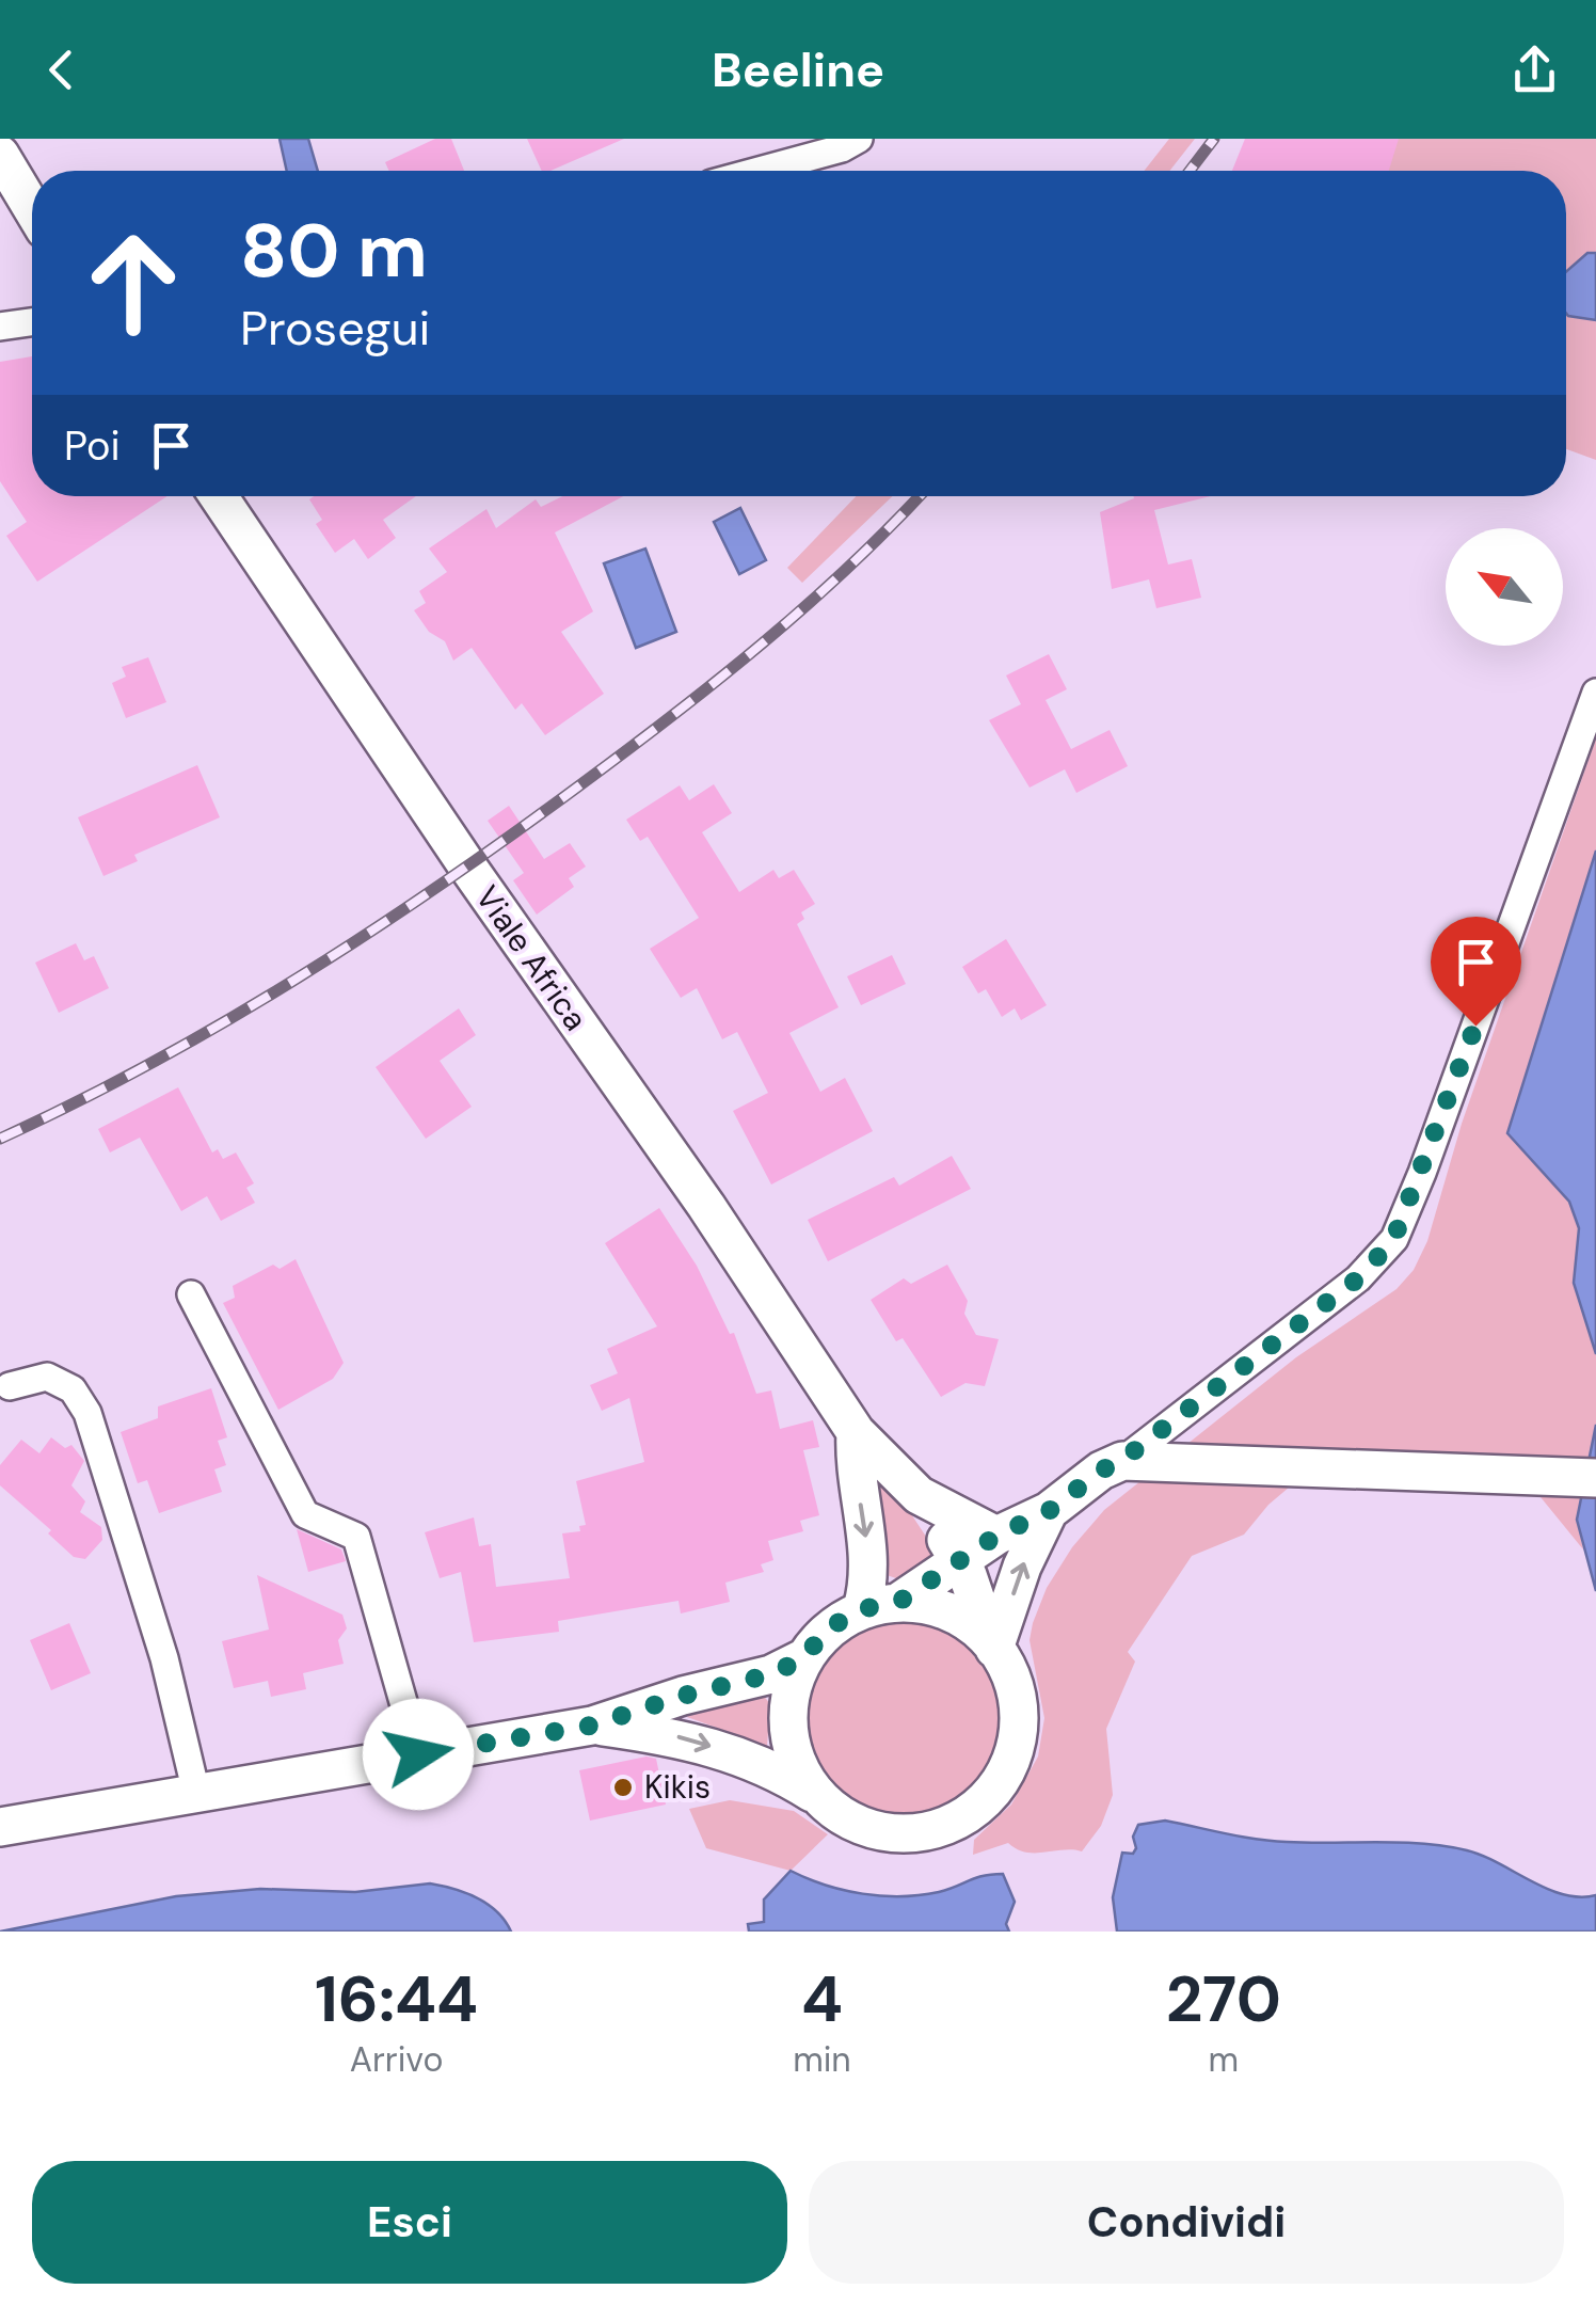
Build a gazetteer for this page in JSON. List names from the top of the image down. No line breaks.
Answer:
{"streets":{"main road":["Viale Africa"]},"places":["Kikis"],"north":"top left","page":{"header":"Beeline","turn":["80 m","Prosegui"],"then":"Poi","eta":["16:44","Arrivo","4","min","270","m"],"buttons":["Esci","Condividi"]}}
